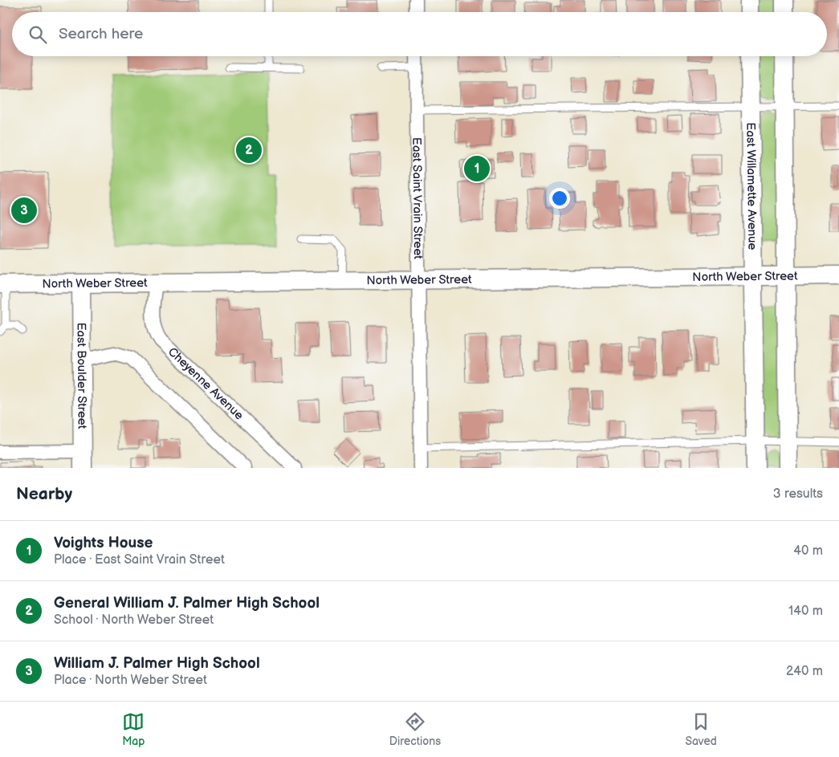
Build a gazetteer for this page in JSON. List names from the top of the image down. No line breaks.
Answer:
{"streets":{"street":["East Willamette Avenue","East Saint Vrain Street","North Weber Street","East Boulder Street","Cheyenne Avenue"]},"crossings":[["East Willamette Avenue","North Weber Street"],["East Saint Vrain Street","North Weber Street"],["North Weber Street","East Boulder Street"],["North Weber Street","Cheyenne Avenue"]],"page":{"search":"Search here","pins":["2","1","3"],"heading":["Nearby","3 results"],"list":[{"mark":"1","name":"Voights House","note":"Place · East Saint Vrain Street","value":"40 m"},{"mark":"2","name":"General William J. Palmer High School","note":"School · North Weber Street","value":"140 m"},{"mark":"3","name":"William J. Palmer High School","note":"Place · North Weber Street","value":"240 m"}],"nav":["Map","Directions","Saved"]}}
